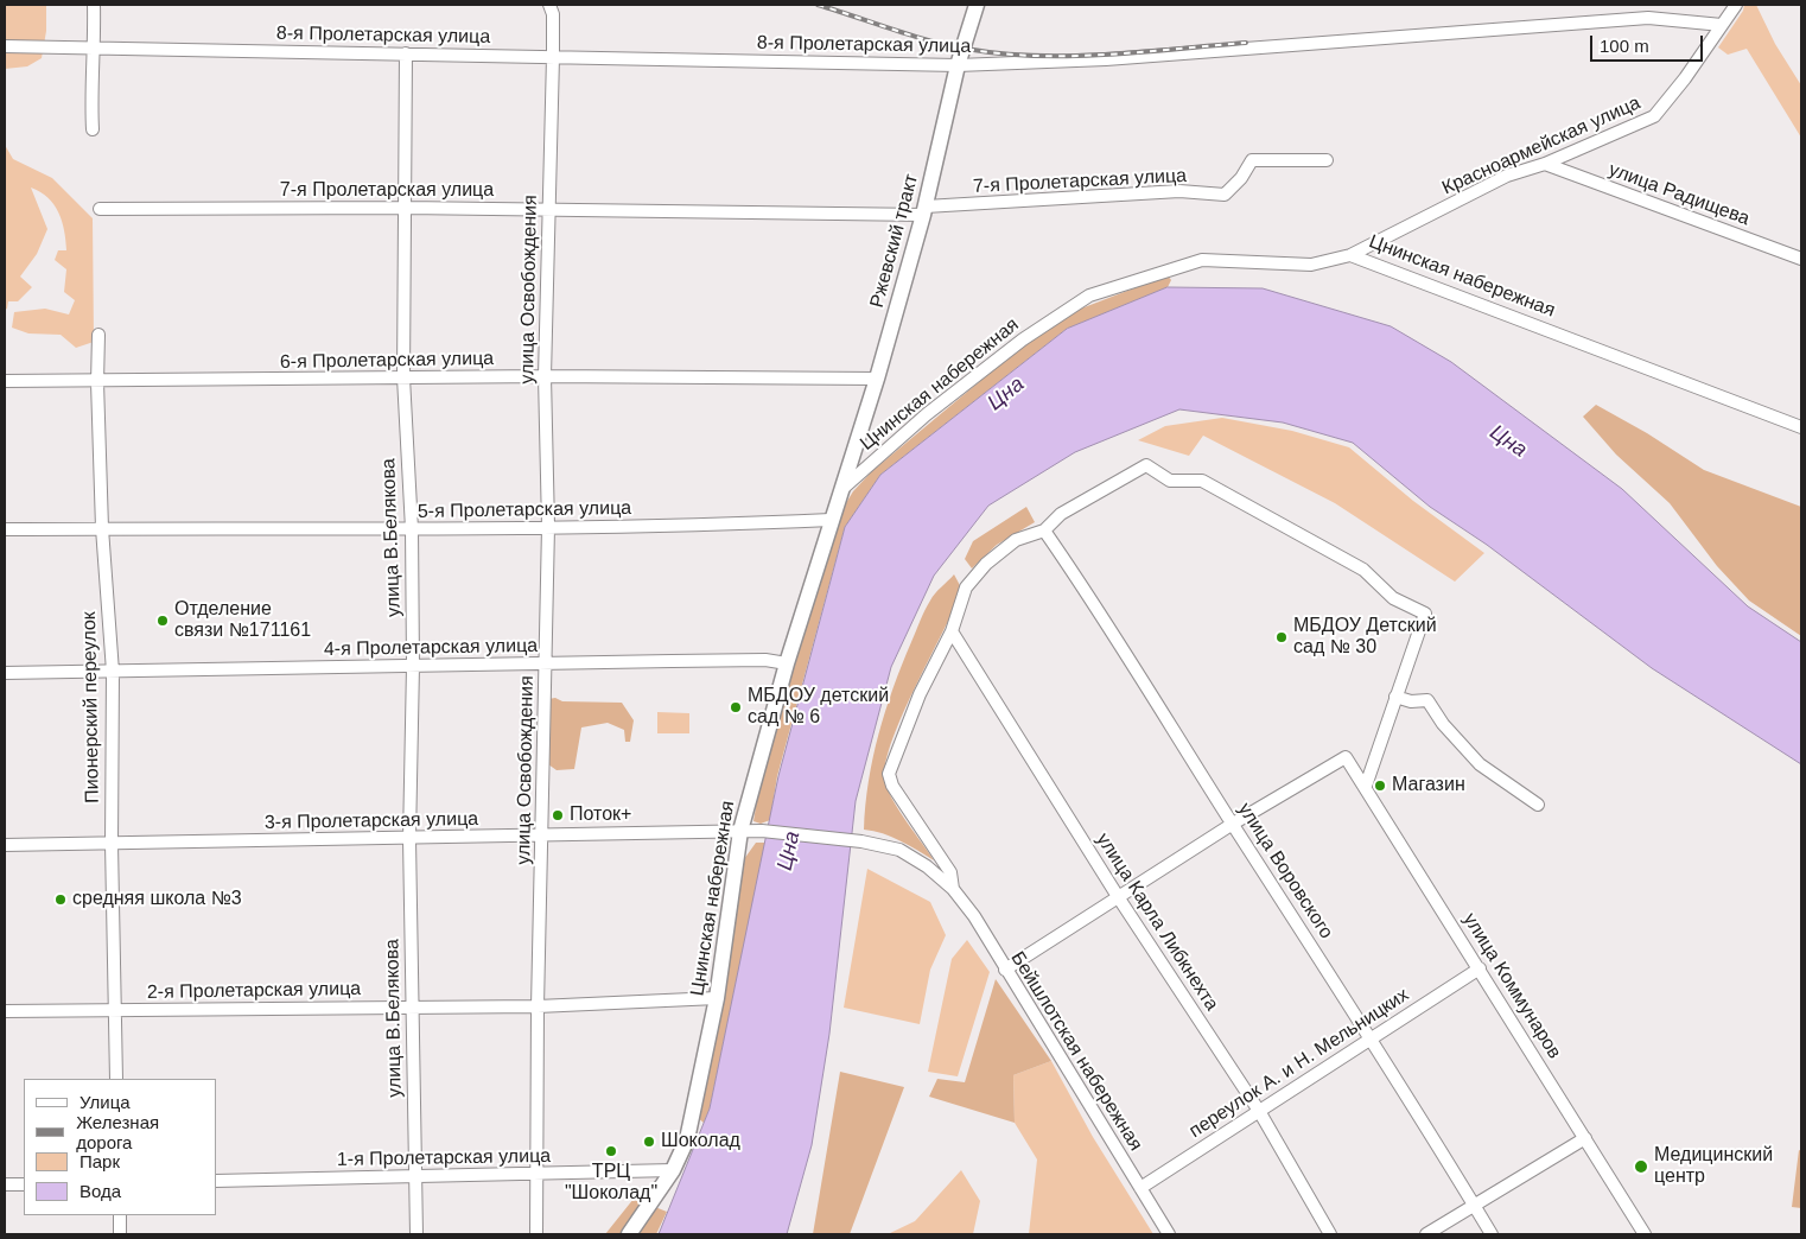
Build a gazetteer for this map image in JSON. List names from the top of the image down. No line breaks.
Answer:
{"streets":{"main road":["Ржевский тракт","Цнинская набережная"],"street":["8-я Пролетарская улица","Красноармейская улица","7-я Пролетарская улица","улица Радищева","улица Освобождения","6-я Пролетарская улица","5-я Пролетарская улица","улица В.Белякова","4-я Пролетарская улица","Пионерский переулок","3-я Пролетарская улица","улица Воровского","улица Карла Либкнехта","улица Коммунаров","2-я Пролетарская улица","Бейшлотская набережная","переулок А. и Н. Мельницких","1-я Пролетарская улица"]},"crossings":[["8-я Пролетарская улица","Красноармейская улица"],["8-я Пролетарская улица","Ржевский тракт"],["8-я Пролетарская улица","улица Освобождения"],["8-я Пролетарская улица","улица В.Белякова"],["Красноармейская улица","улица Радищева"],["Красноармейская улица","Цнинская набережная"],["7-я Пролетарская улица","Ржевский тракт"],["7-я Пролетарская улица","улица Освобождения"],["7-я Пролетарская улица","улица В.Белякова"],["Ржевский тракт","Цнинская набережная"],["Ржевский тракт","6-я Пролетарская улица"],["Цнинская набережная","5-я Пролетарская улица"],["Цнинская набережная","4-я Пролетарская улица"],["Цнинская набережная","3-я Пролетарская улица"],["Цнинская набережная","2-я Пролетарская улица"],["Цнинская набережная","1-я Пролетарская улица"],["улица Освобождения","6-я Пролетарская улица"],["улица Освобождения","5-я Пролетарская улица"],["улица Освобождения","4-я Пролетарская улица"],["улица Освобождения","3-я Пролетарская улица"],["улица Освобождения","2-я Пролетарская улица"],["улица Освобождения","1-я Пролетарская улица"],["6-я Пролетарская улица","улица В.Белякова"],["6-я Пролетарская улица","Пионерский переулок"],["5-я Пролетарская улица","улица В.Белякова"],["5-я Пролетарская улица","Пионерский переулок"],["улица В.Белякова","4-я Пролетарская улица"],["улица В.Белякова","3-я Пролетарская улица"],["улица В.Белякова","2-я Пролетарская улица"],["улица В.Белякова","1-я Пролетарская улица"],["4-я Пролетарская улица","Пионерский переулок"],["Пионерский переулок","3-я Пролетарская улица"],["Пионерский переулок","2-я Пролетарская улица"],["3-я Пролетарская улица","Бейшлотская набережная"],["улица Воровского","улица Коммунаров"],["улица Воровского","Бейшлотская набережная"],["улица Воровского","переулок А. и Н. Мельницких"],["улица Карла Либкнехта","Бейшлотская набережная"],["улица Карла Либкнехта","переулок А. и Н. Мельницких"],["улица Коммунаров","переулок А. и Н. Мельницких"],["Бейшлотская набережная","переулок А. и Н. Мельницких"]],"water":["Цна"],"places":["Отделение связи №171161","МБДОУ Детский сад № 30","МБДОУ детский сад № 6","Магазин","Поток+","средняя школа №3","Шоколад","ТРЦ \"Шоколад\"","Медицинский центр"],"legend":["Улица","Железная дорога","Парк","Вода"],"scale_bar":"100 m"}
